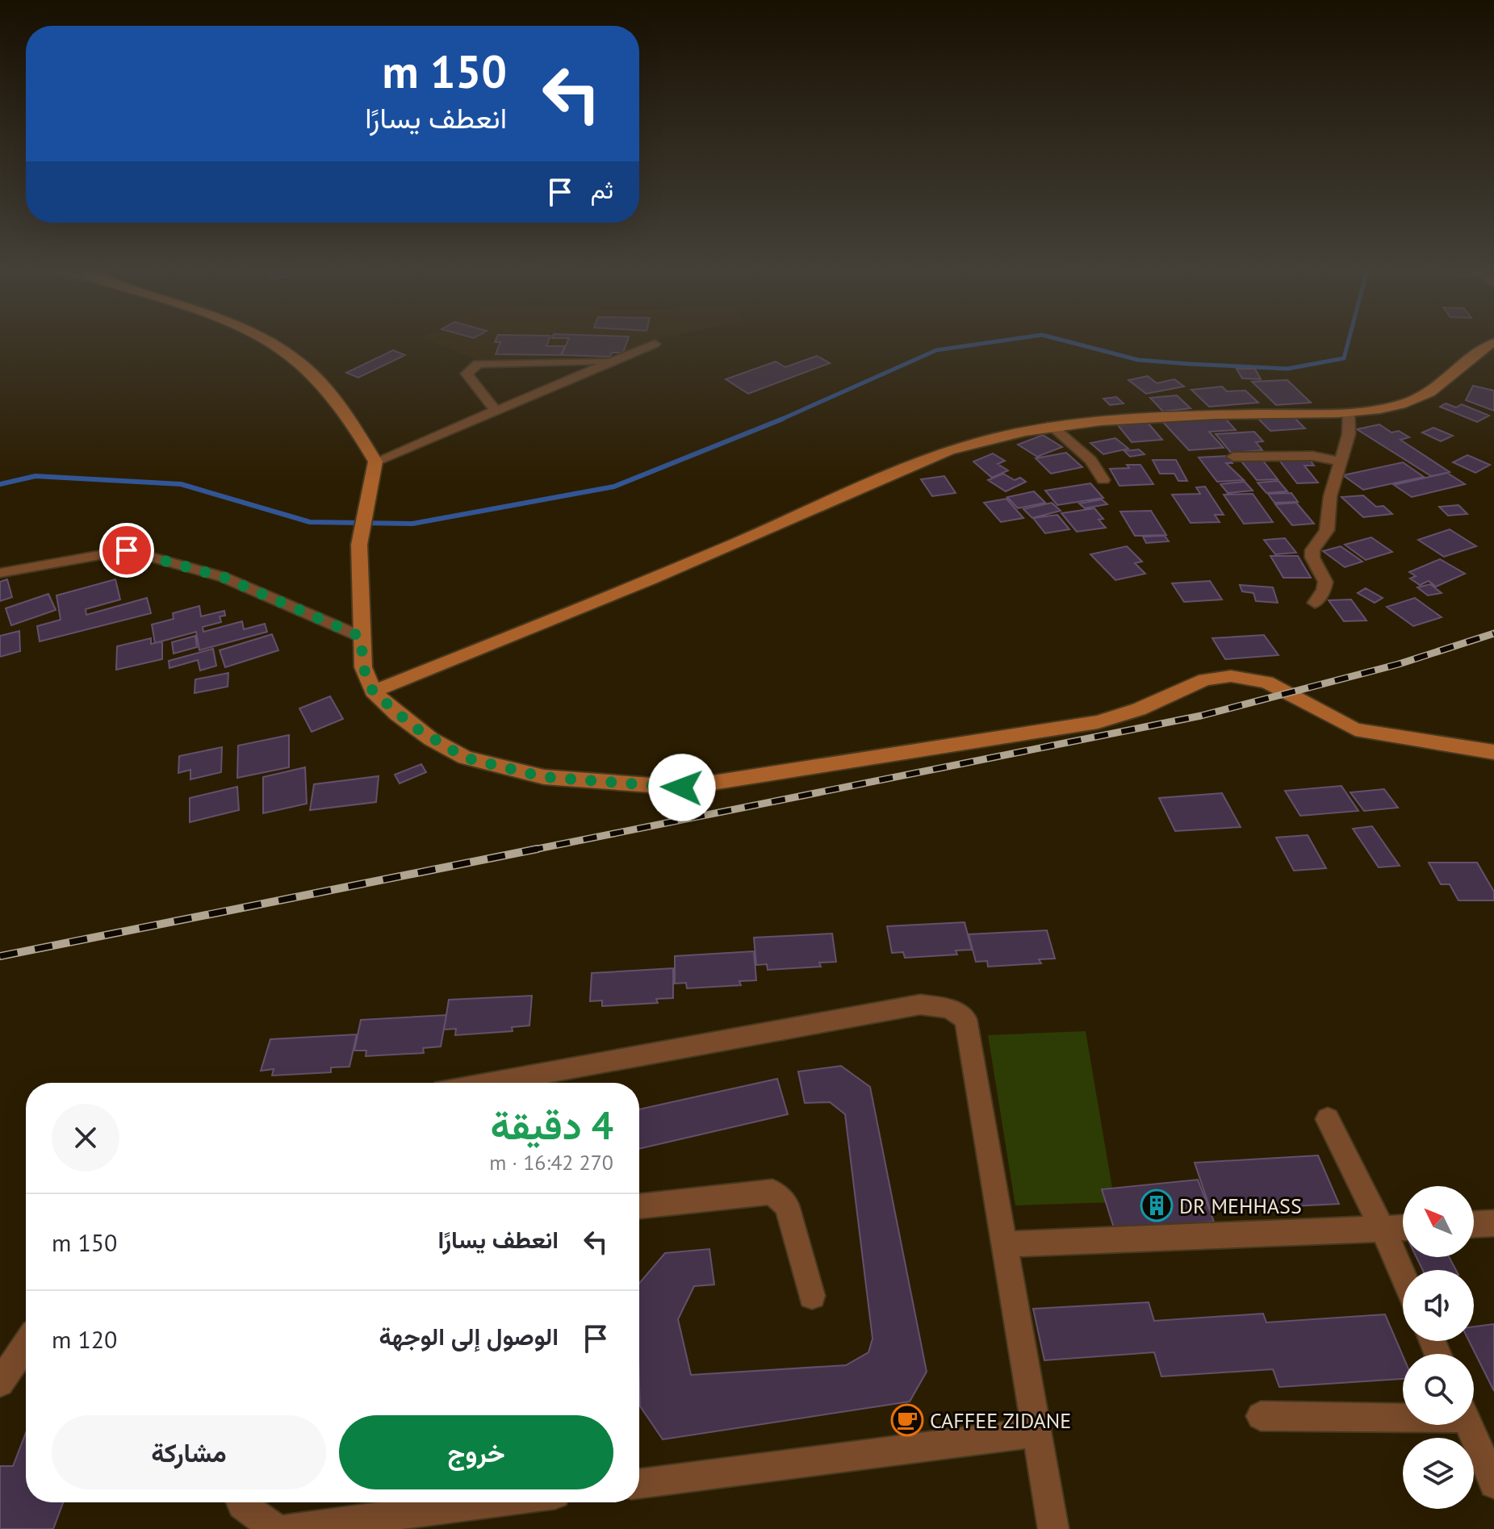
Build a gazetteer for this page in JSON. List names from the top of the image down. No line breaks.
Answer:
{"places":{"building":["DR MEHHASS"],"cafe":["CAFFEE ZIDANE"]},"north":"top left","page":{"turn":["150 m","انعطف يسارًا"],"then":"ثم","heading":["4 دقيقة","270 m · 16:42"],"list":[{"name":"انعطف يسارًا","value":"150 m"},{"name":"الوصول إلى الوجهة","value":"120 m"}],"buttons":["خروج","مشاركة"]}}
